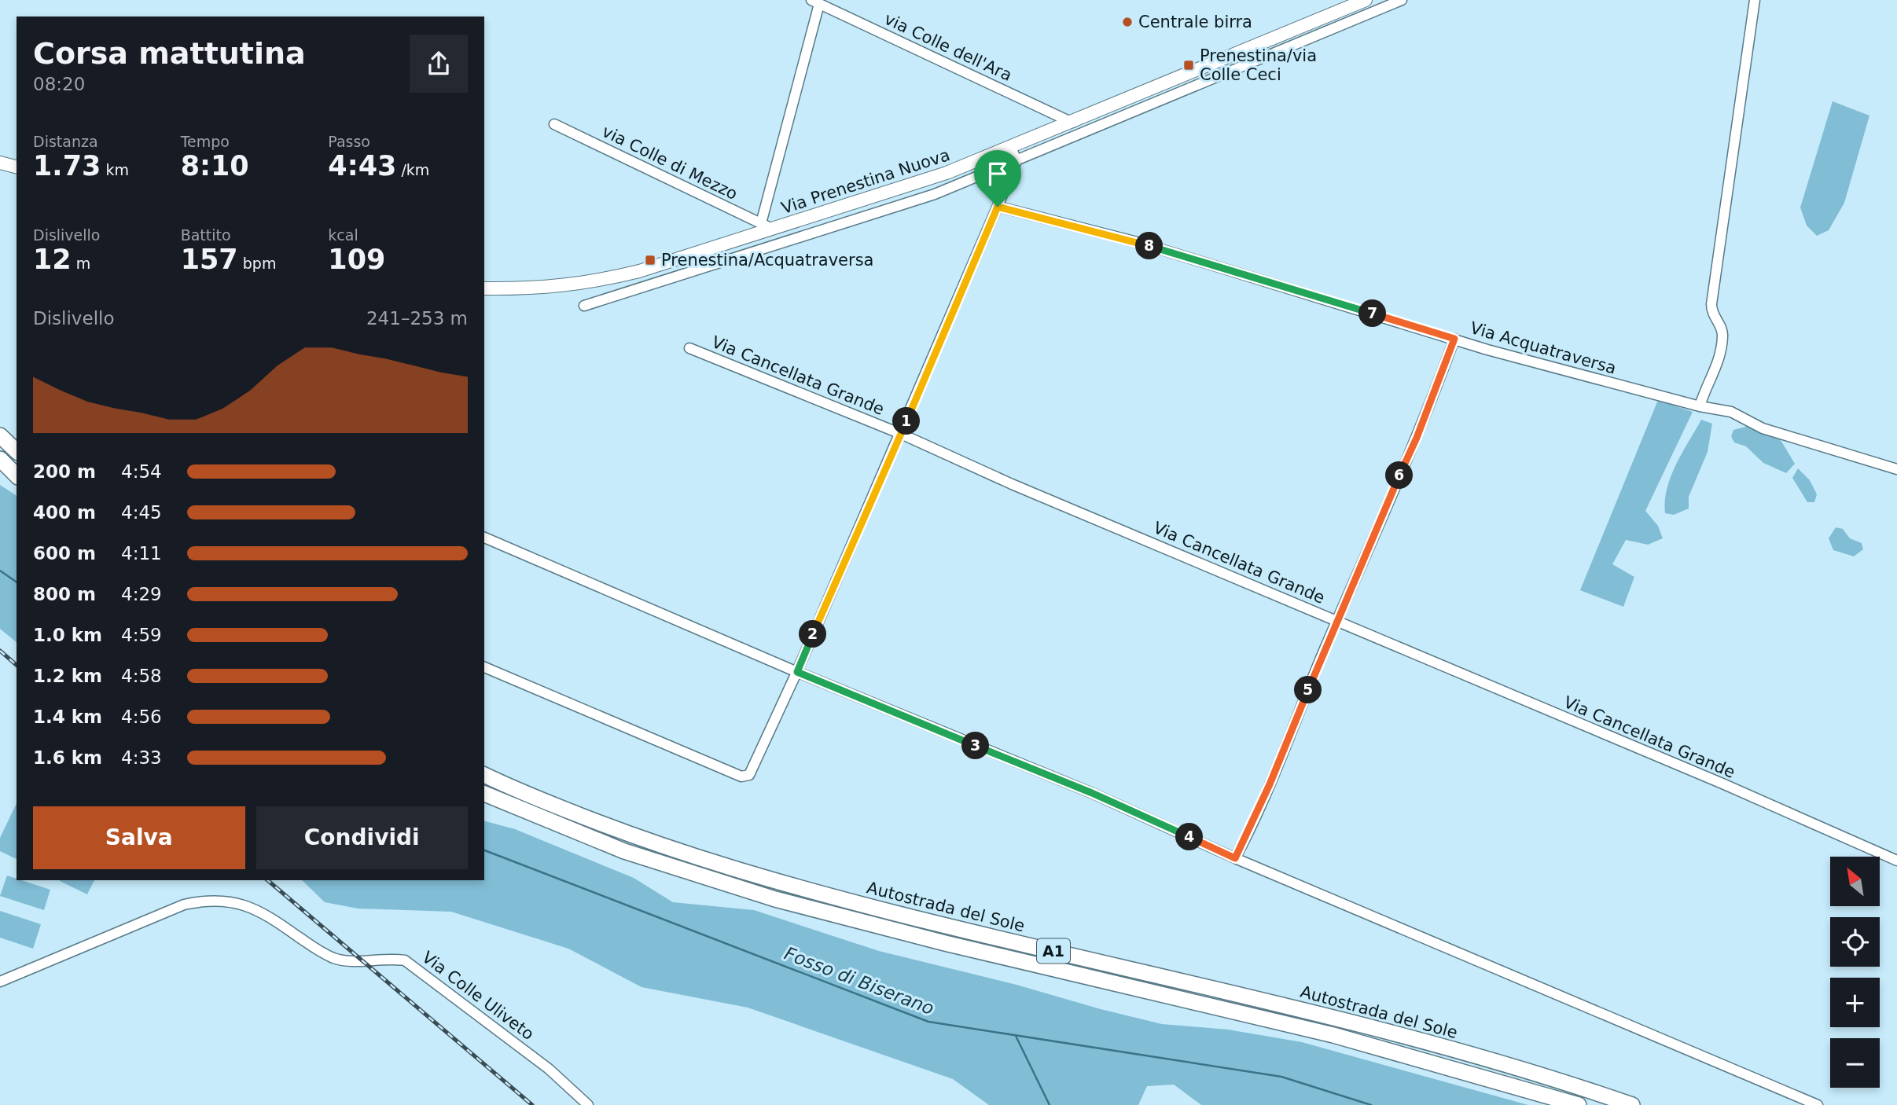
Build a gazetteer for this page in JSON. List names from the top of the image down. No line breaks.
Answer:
{"streets":{"highway":["Autostrada del Sole","A1"],"main road":["Via Prenestina Nuova"],"street":["via Colle dell'Ara","via Colle di Mezzo","Via Acquatraversa","Via Cancellata Grande","Via Colle Uliveto"]},"crossings":[["via Colle dell'Ara","Via Prenestina Nuova"],["via Colle di Mezzo","Via Prenestina Nuova"]],"water":["Fosso di Biserano"],"places":{"other":["Centrale birra"],"transit":["Prenestina/via Colle Ceci","Prenestina/Acquatraversa"]},"north":"top left","page":{"heading":["Corsa mattutina","08:20"],"stats":[["Distanza","1.73 km"],["Tempo","8:10"],["Passo","4:43 /km"],["Dislivello","12 m"],["Battito","157 bpm"],["kcal","109"]],"pins":["8","7","1","6","2","5","3","4"],"chart":["Dislivello","241–253 m"],"list":[{"name":"200 m","note":"4:54"},{"name":"400 m","note":"4:45"},{"name":"600 m","note":"4:11"},{"name":"800 m","note":"4:29"},{"name":"1.0 km","note":"4:59"},{"name":"1.2 km","note":"4:58"},{"name":"1.4 km","note":"4:56"},{"name":"1.6 km","note":"4:33"}],"buttons":["Salva","Condividi"],"map_buttons":["+","−"]}}
